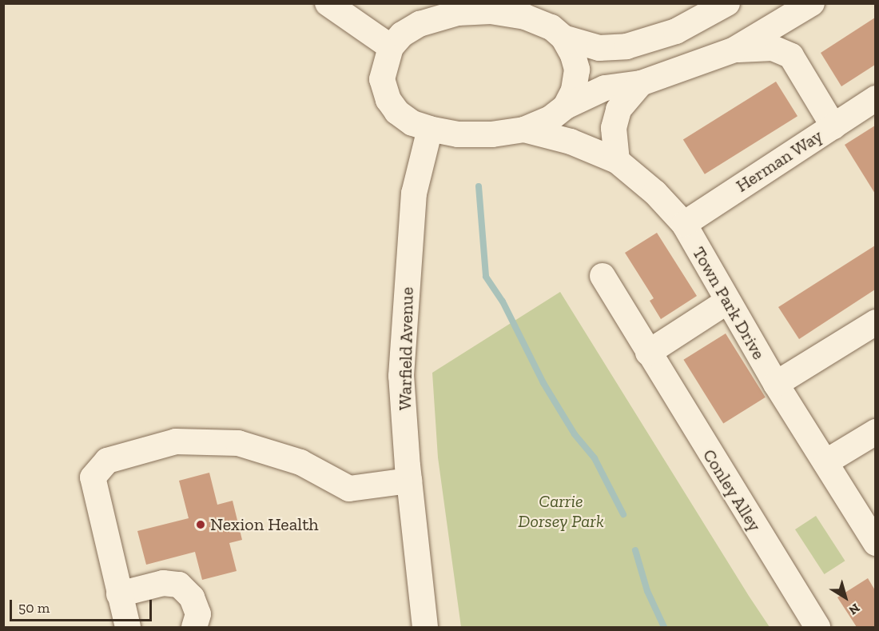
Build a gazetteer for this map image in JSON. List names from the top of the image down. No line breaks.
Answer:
{"streets":{"street":["Herman Way","Town Park Drive","Warfield Avenue","Conley Alley"]},"crossings":[["Herman Way","Town Park Drive"],["Town Park Drive","Warfield Avenue"]],"parks":["Carrie Dorsey Park"],"places":["Nexion Health"],"scale_bar":"50 m","north":"bottom right"}
